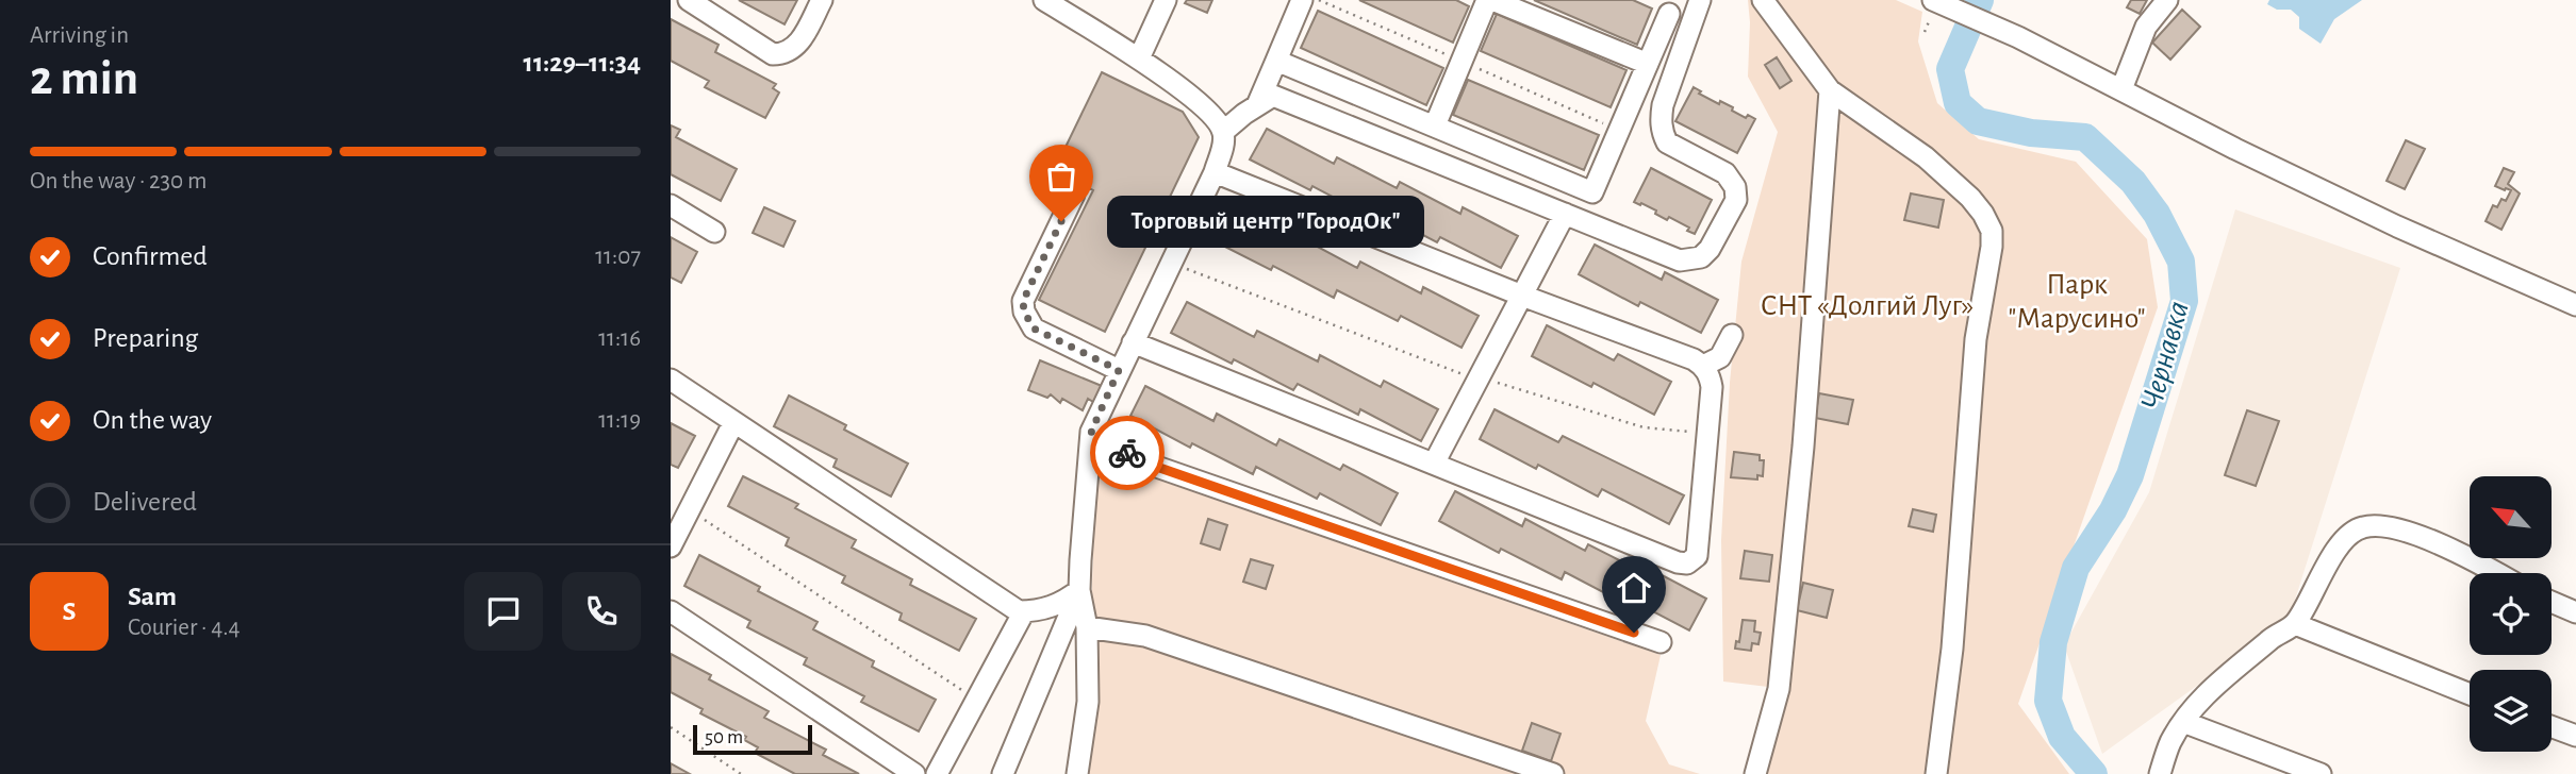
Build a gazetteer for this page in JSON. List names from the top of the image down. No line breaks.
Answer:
{"water":["Чернавка"],"parks":["Парк \"Марусино\"","СНТ «Долгий Луг»"],"places":["Торговый центр \"ГородОк\""],"scale_bar":"50 m","north":"top left","page":{"heading":["2 min","Arriving in","11:29–11:34"],"panel":["Sam","Courier · 4.4"],"bar":"On the way · 230 m","bubble":"Торговый центр \"ГородОк\"","list":[["Confirmed","11:07"],["Preparing","11:16"],["On the way","11:19"],"Delivered"],"round":"S","scale":"50 m"}}
